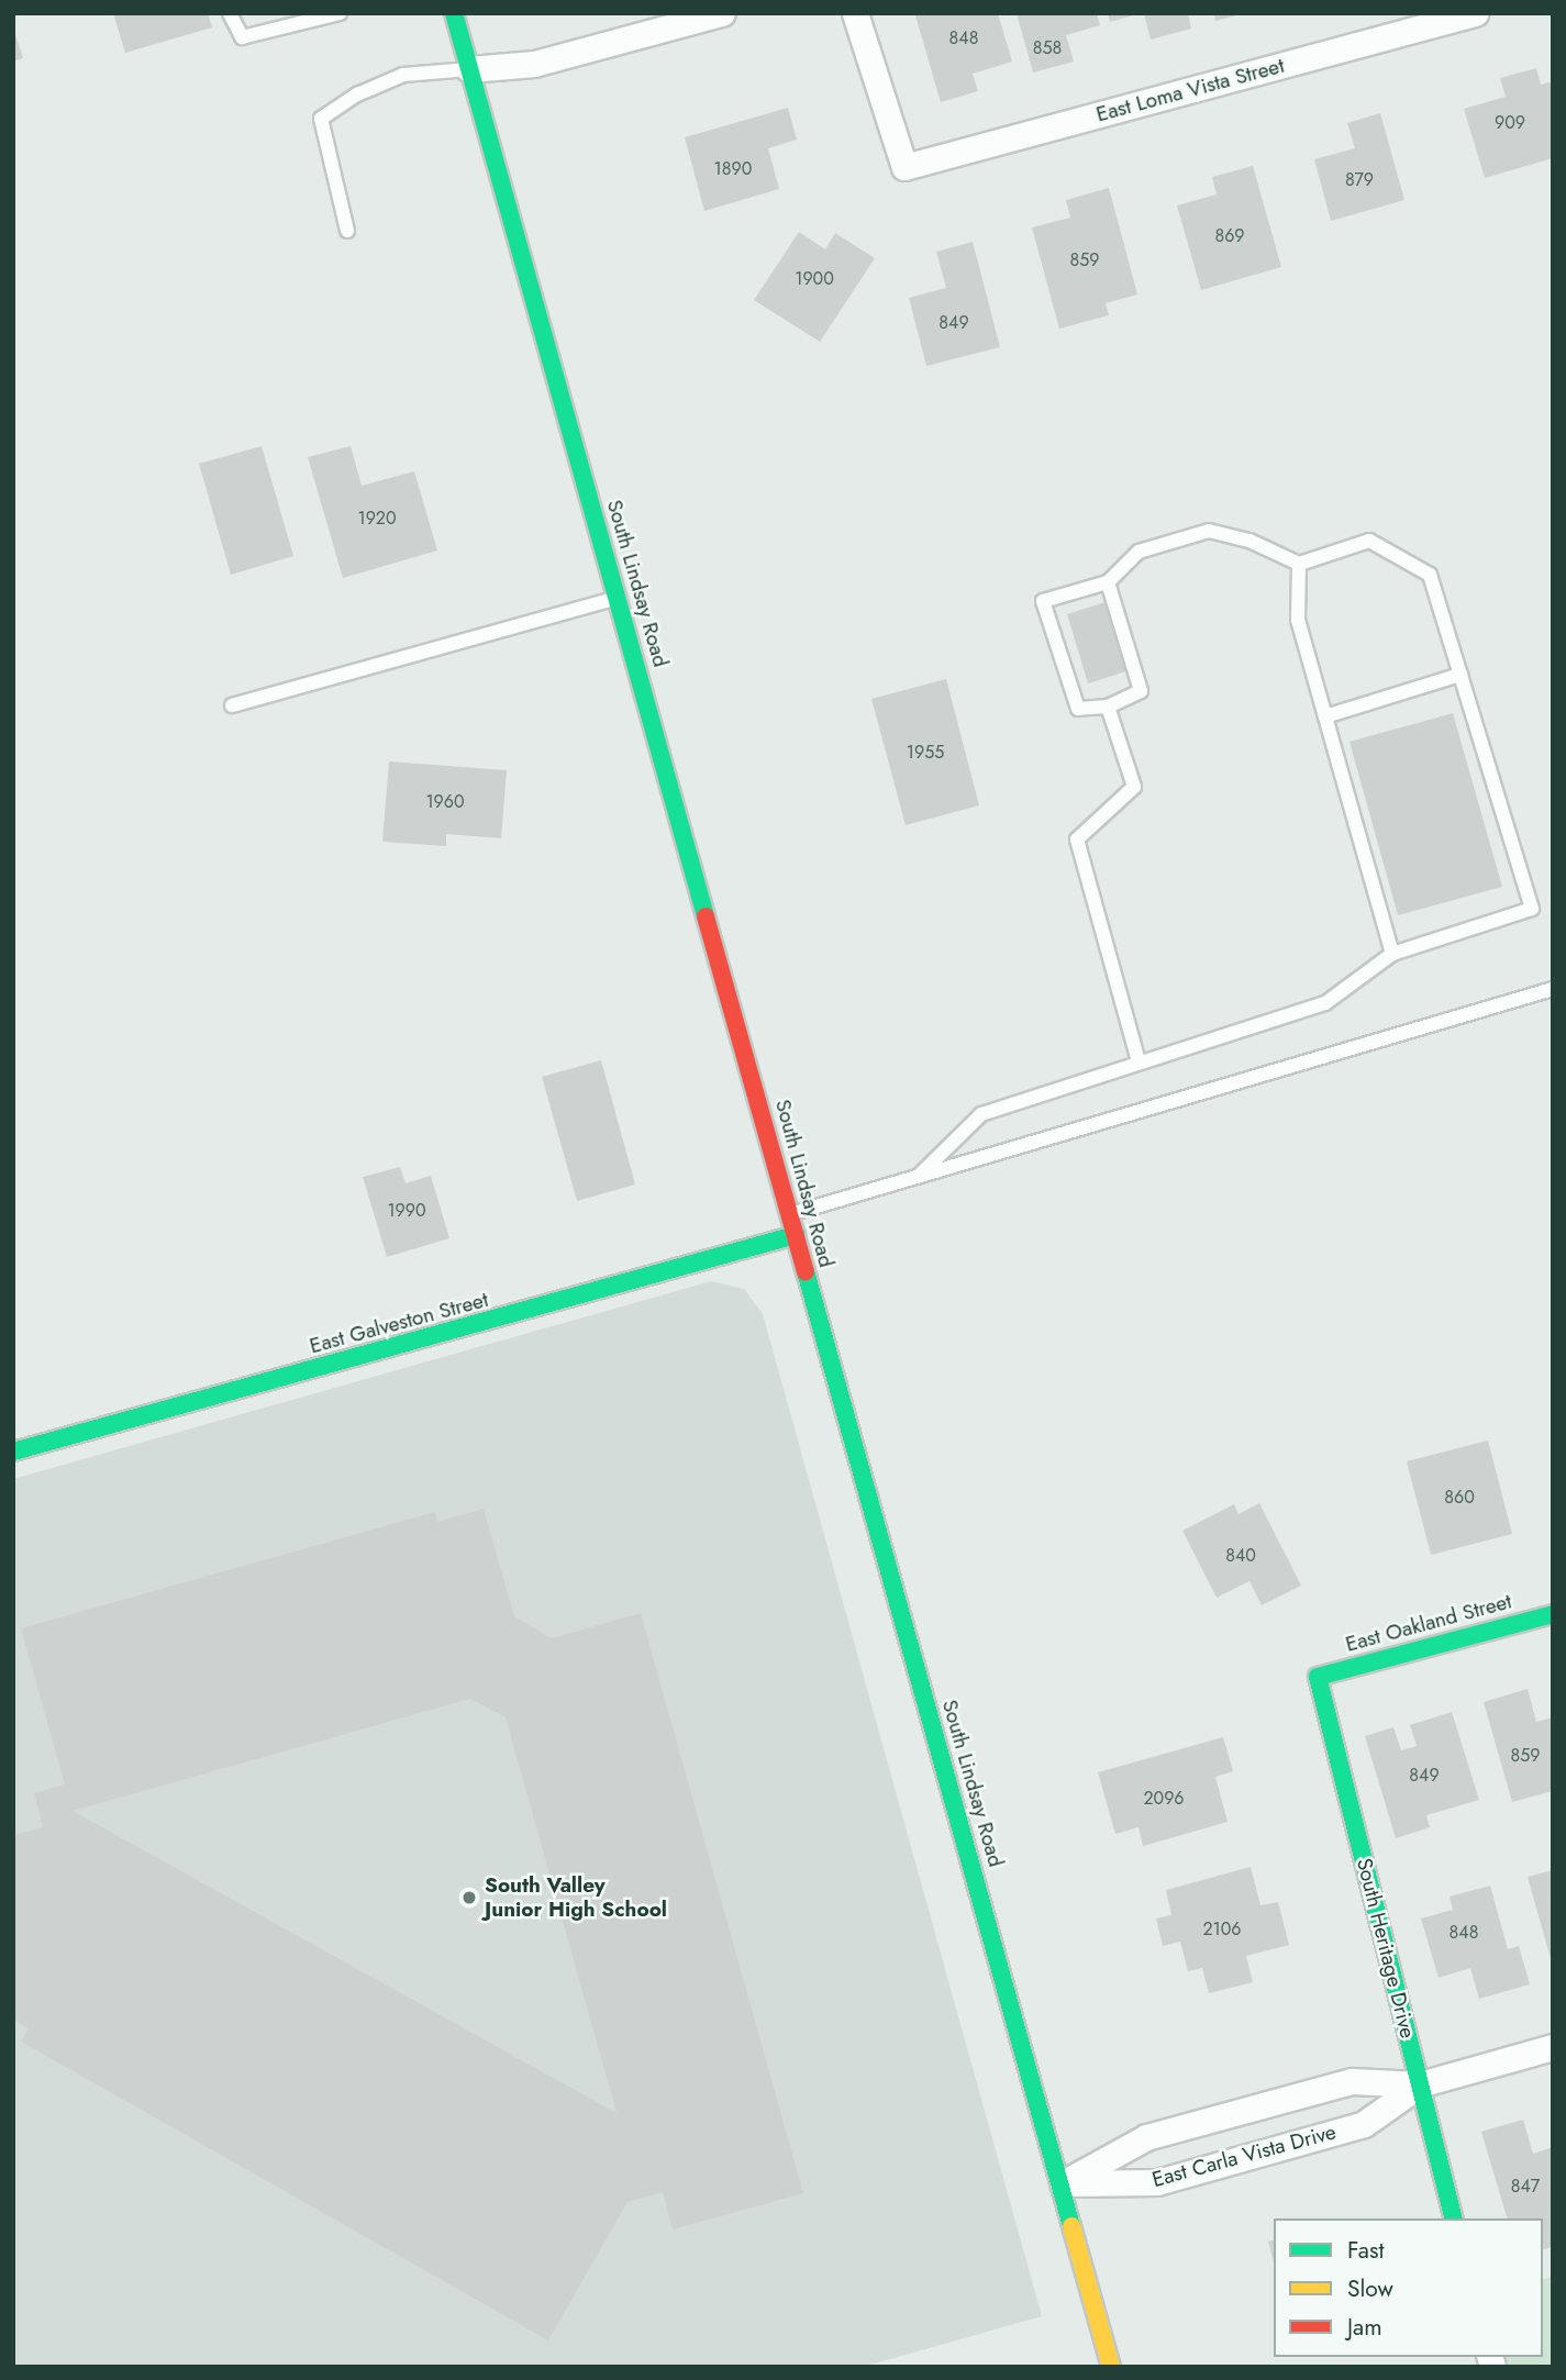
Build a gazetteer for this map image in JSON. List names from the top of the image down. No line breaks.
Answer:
{"streets":{"main road":["South Lindsay Road","East Galveston Street","East Oakland Street","South Heritage Drive"],"street":["East Loma Vista Street","East Carla Vista Drive"]},"crossings":[["South Lindsay Road","East Galveston Street"],["South Lindsay Road","East Carla Vista Drive"],["East Oakland Street","South Heritage Drive"],["South Heritage Drive","East Carla Vista Drive"]],"places":["South Valley Junior High School"],"house_numbers":["848","858","909","1890","879","869","859","1900","849","1920","1955","1960","1990","860","840","859","849","2096","2106","848","847"],"legend":["Fast","Slow","Jam"]}
